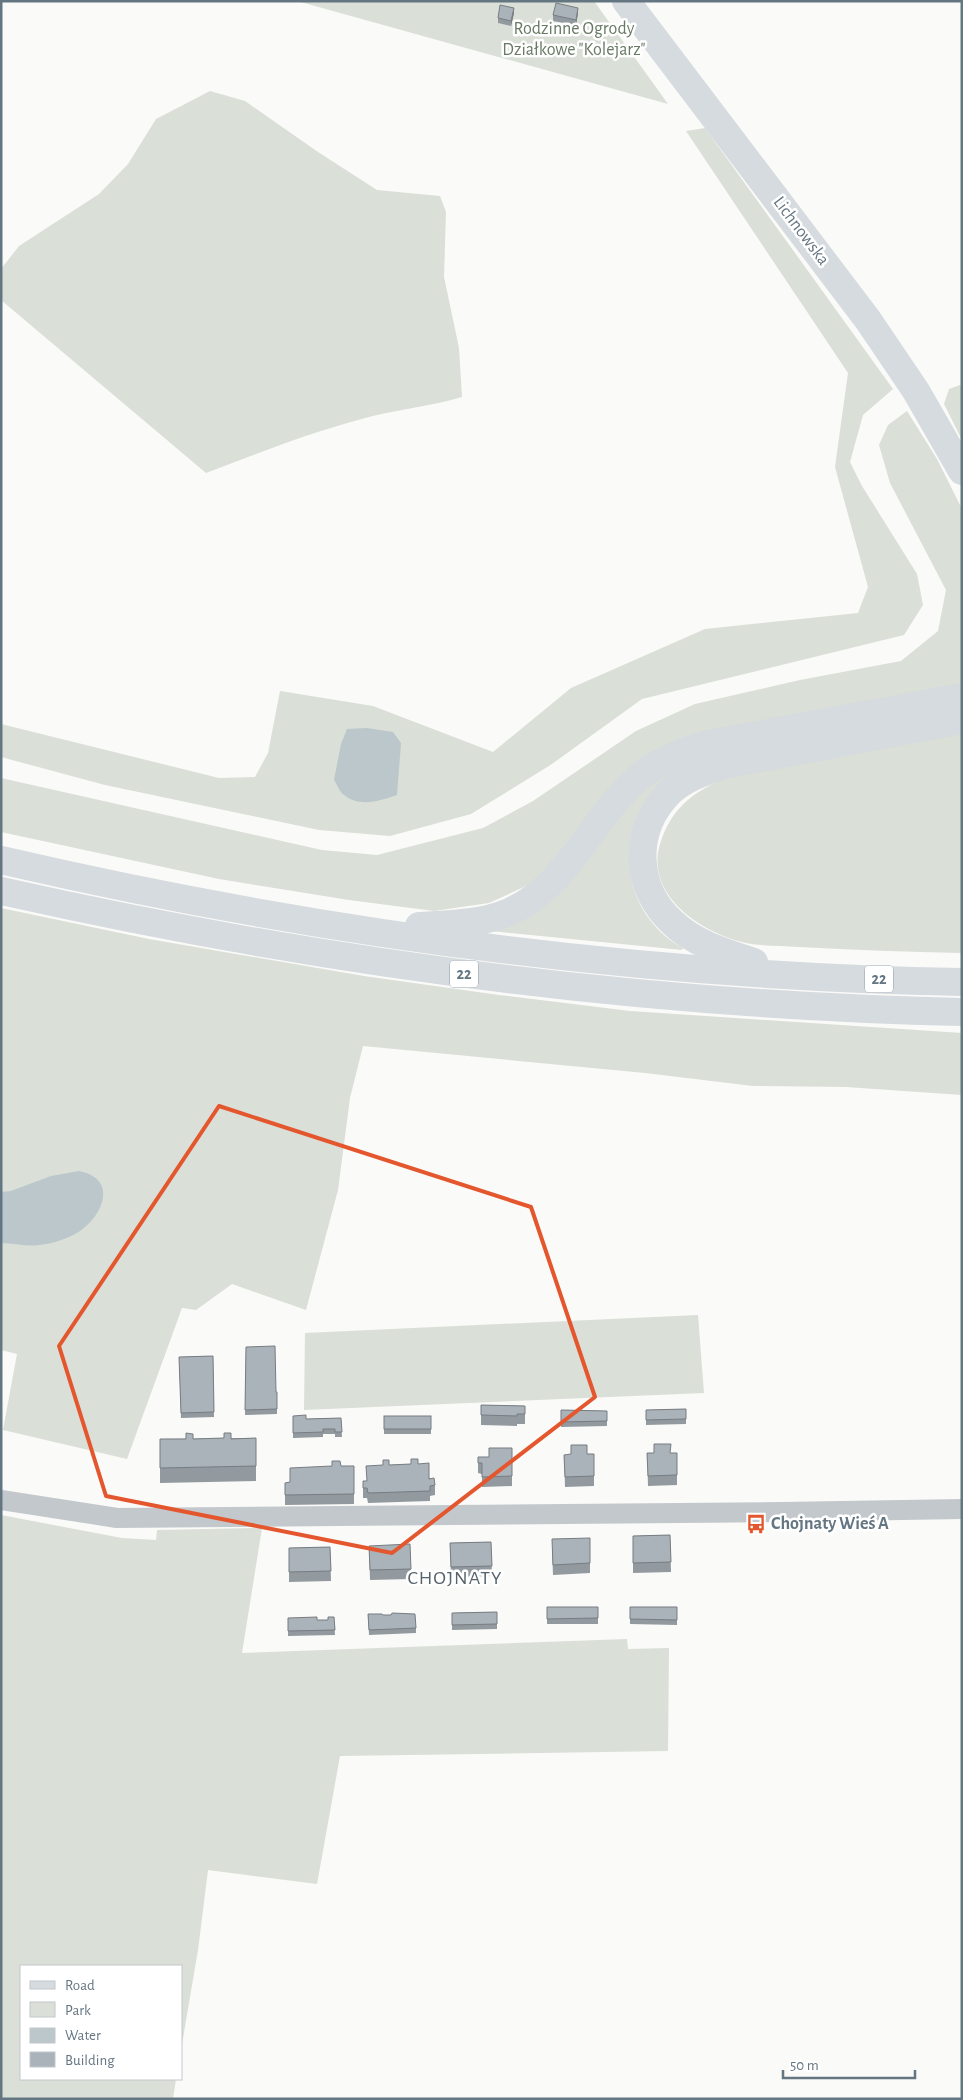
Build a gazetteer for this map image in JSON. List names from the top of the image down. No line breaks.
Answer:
{"streets":{"main road":["Lichnowska","22"]},"districts":["CHOJNATY"],"parks":["Rodzinne Ogrody Działkowe \"Kolejarz\""],"places":{"bus stop":["Chojnaty Wieś A"]},"legend":["Road","Park","Water","Building"],"scale_bar":"50 m"}
